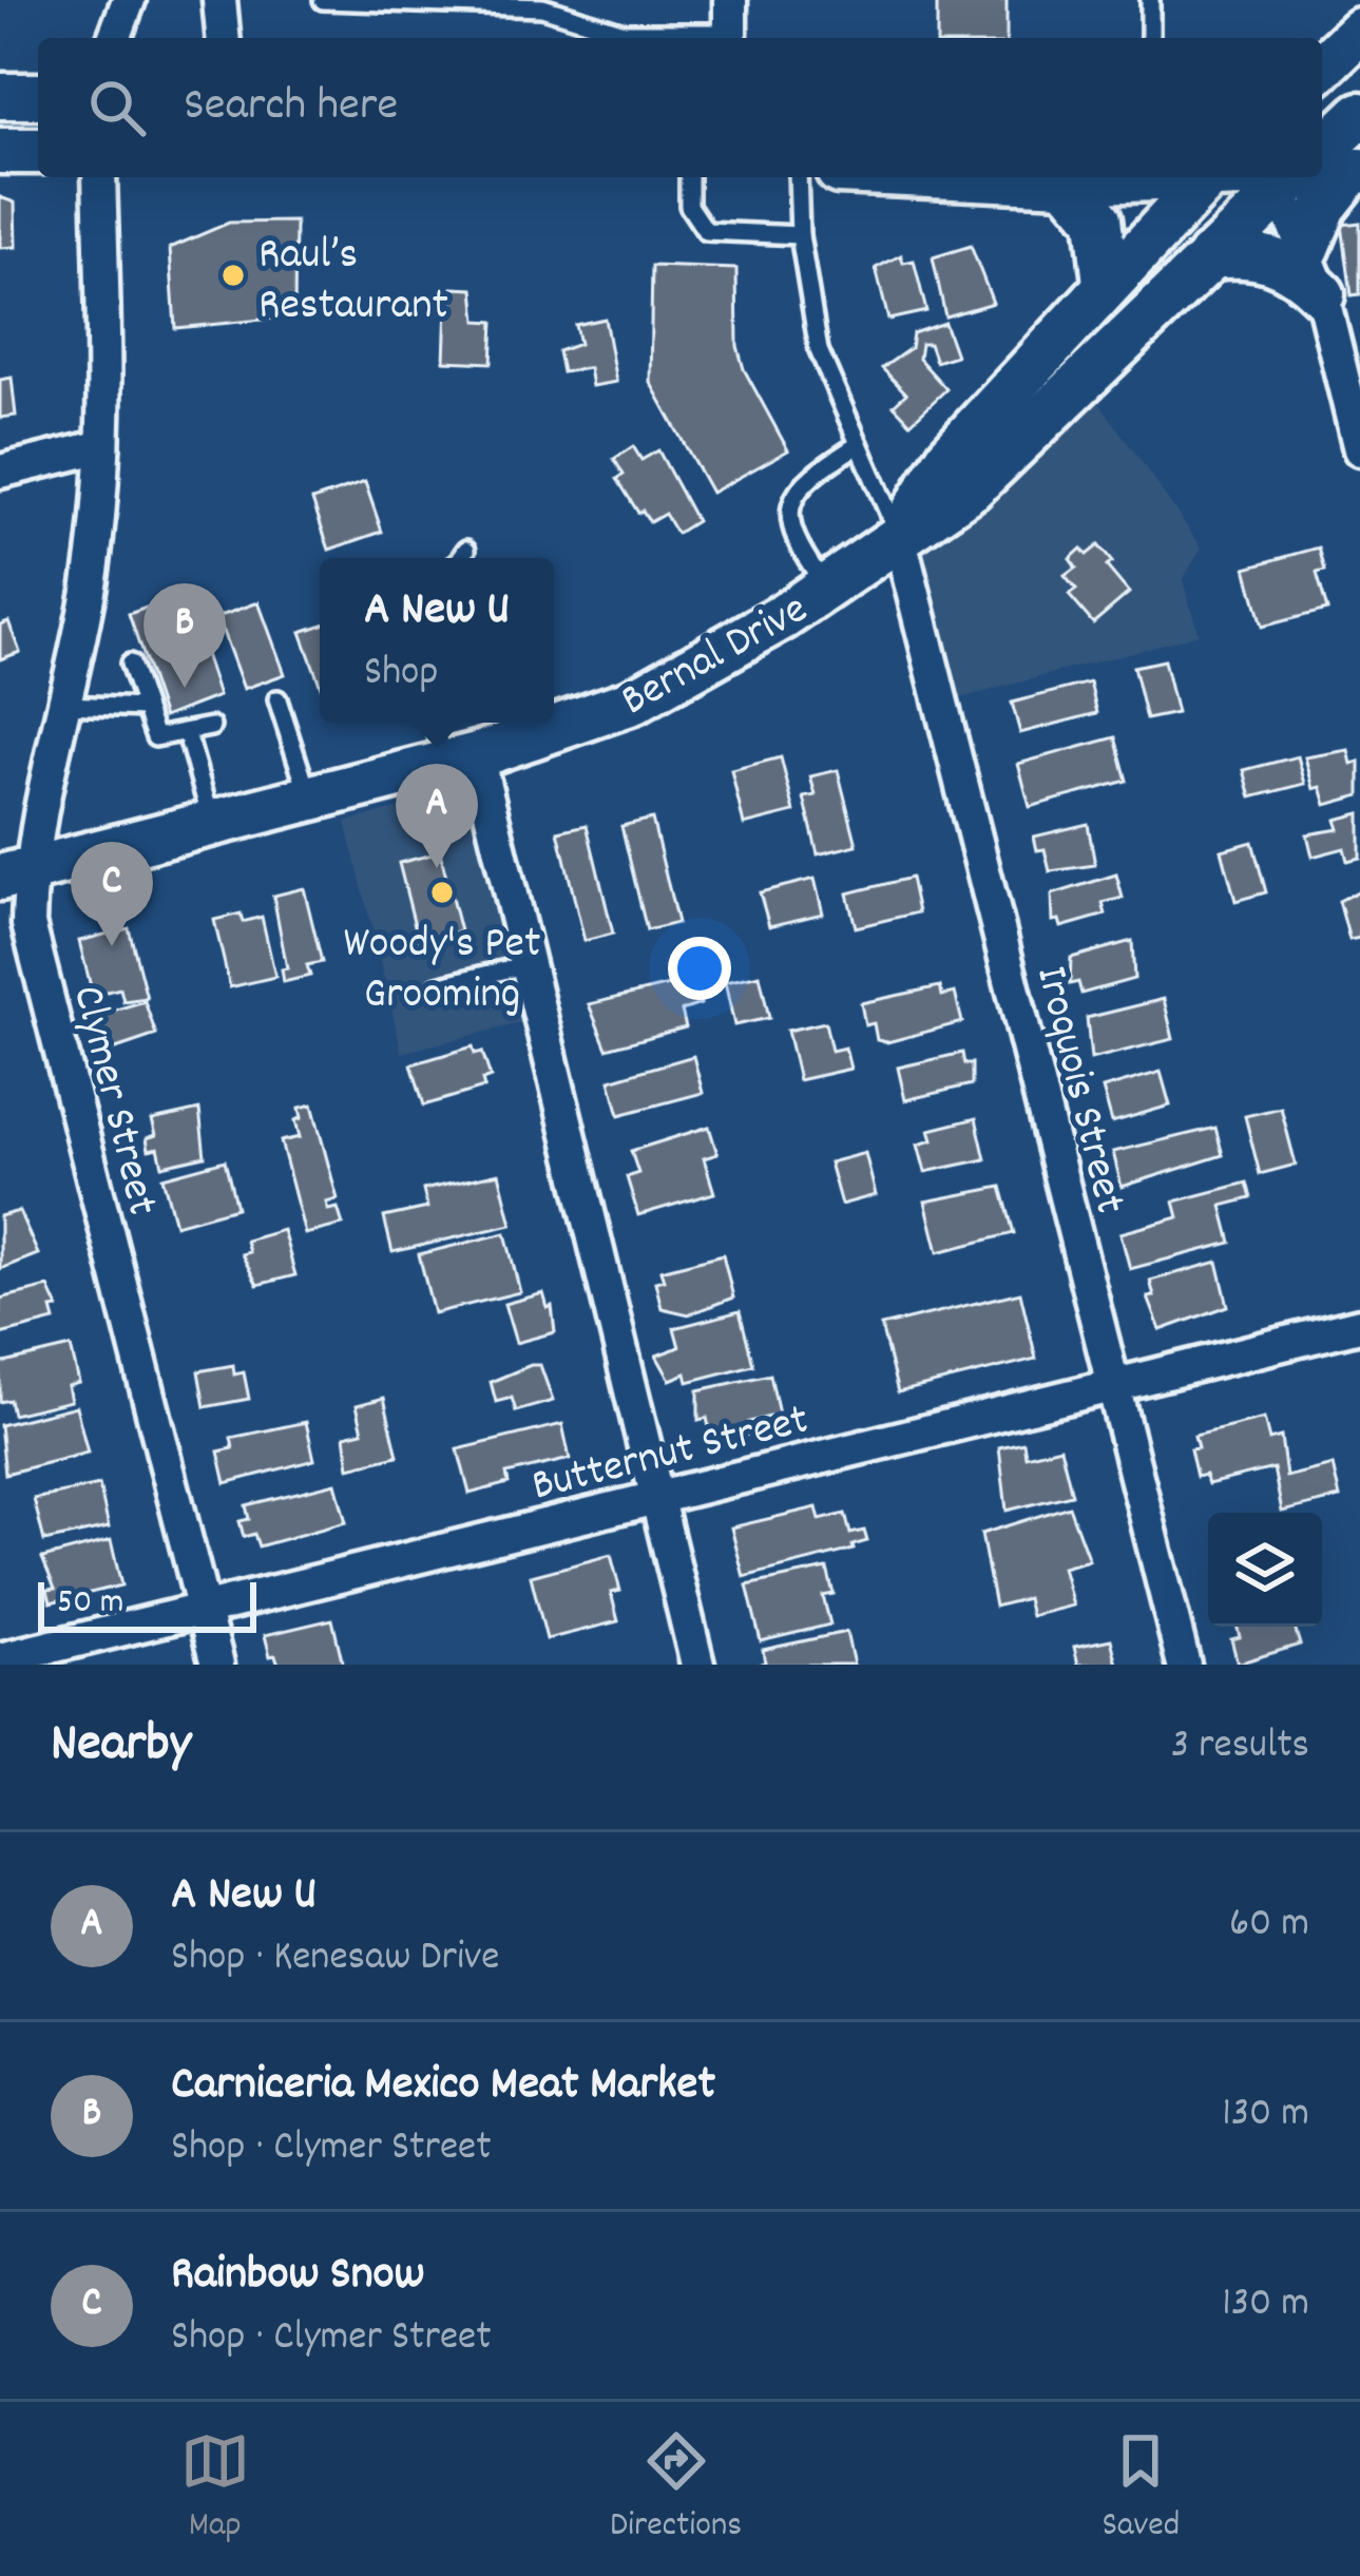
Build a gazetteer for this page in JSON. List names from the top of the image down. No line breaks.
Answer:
{"streets":{"street":["Bernal Drive","Iroquois Street","Clymer Street","Butternut Street"]},"crossings":[["Bernal Drive","Iroquois Street"],["Bernal Drive","Clymer Street"],["Iroquois Street","Butternut Street"],["Clymer Street","Butternut Street"]],"places":["Raul’s Restaurant","Woody's Pet Grooming"],"scale_bar":"50 m","page":{"search":"Search here","popup":["A New U","Shop"],"pins":["B","A","C"],"scale":"50 m","heading":["Nearby","3 results"],"list":[{"mark":"A","name":"A New U","note":"Shop · Kenesaw Drive","value":"60 m"},{"mark":"B","name":"Carniceria Mexico Meat Market","note":"Shop · Clymer Street","value":"130 m"},{"mark":"C","name":"Rainbow Snow","note":"Shop · Clymer Street","value":"130 m"}],"nav":["Map","Directions","Saved"]}}
